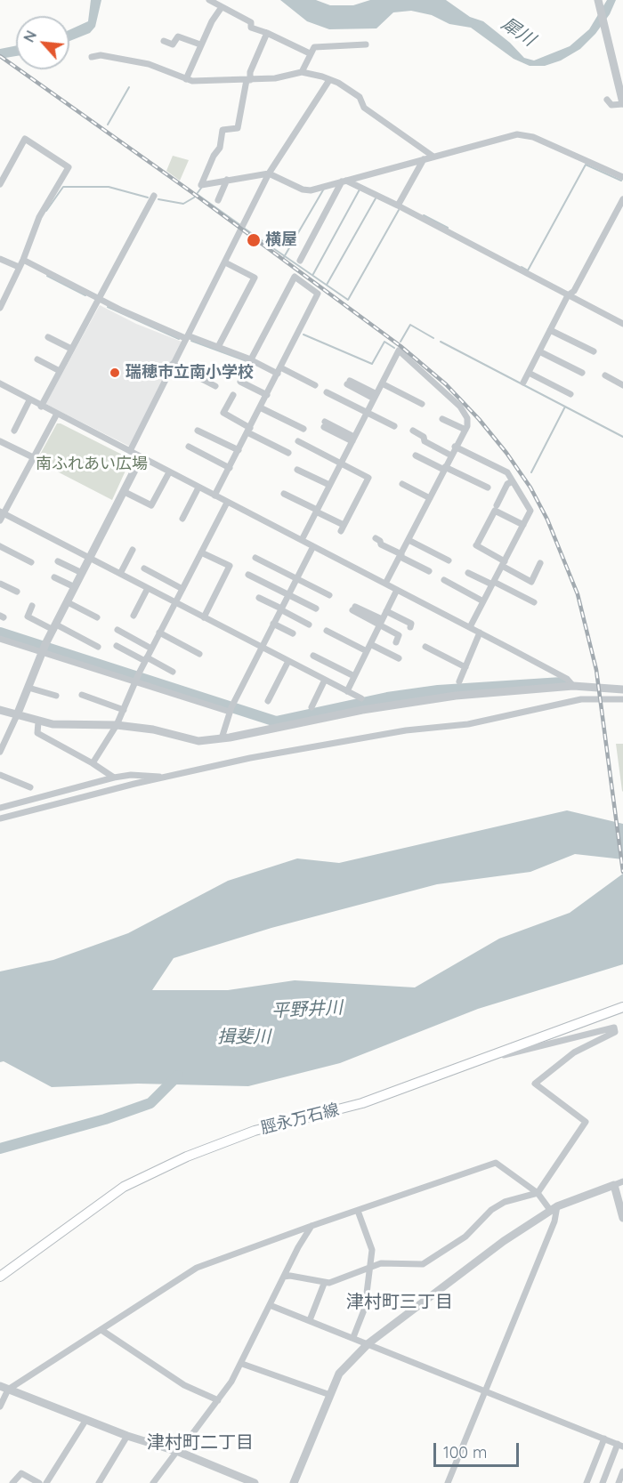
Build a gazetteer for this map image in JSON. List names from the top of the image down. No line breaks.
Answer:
{"streets":{"main road":["脛永万石線"]},"districts":["津村町三丁目","津村町二丁目"],"water":["犀川","平野井川","揖斐川"],"parks":["南ふれあい広場"],"places":["横屋","瑞穂市立南小学校"],"scale_bar":"100 m","north":"top left"}
